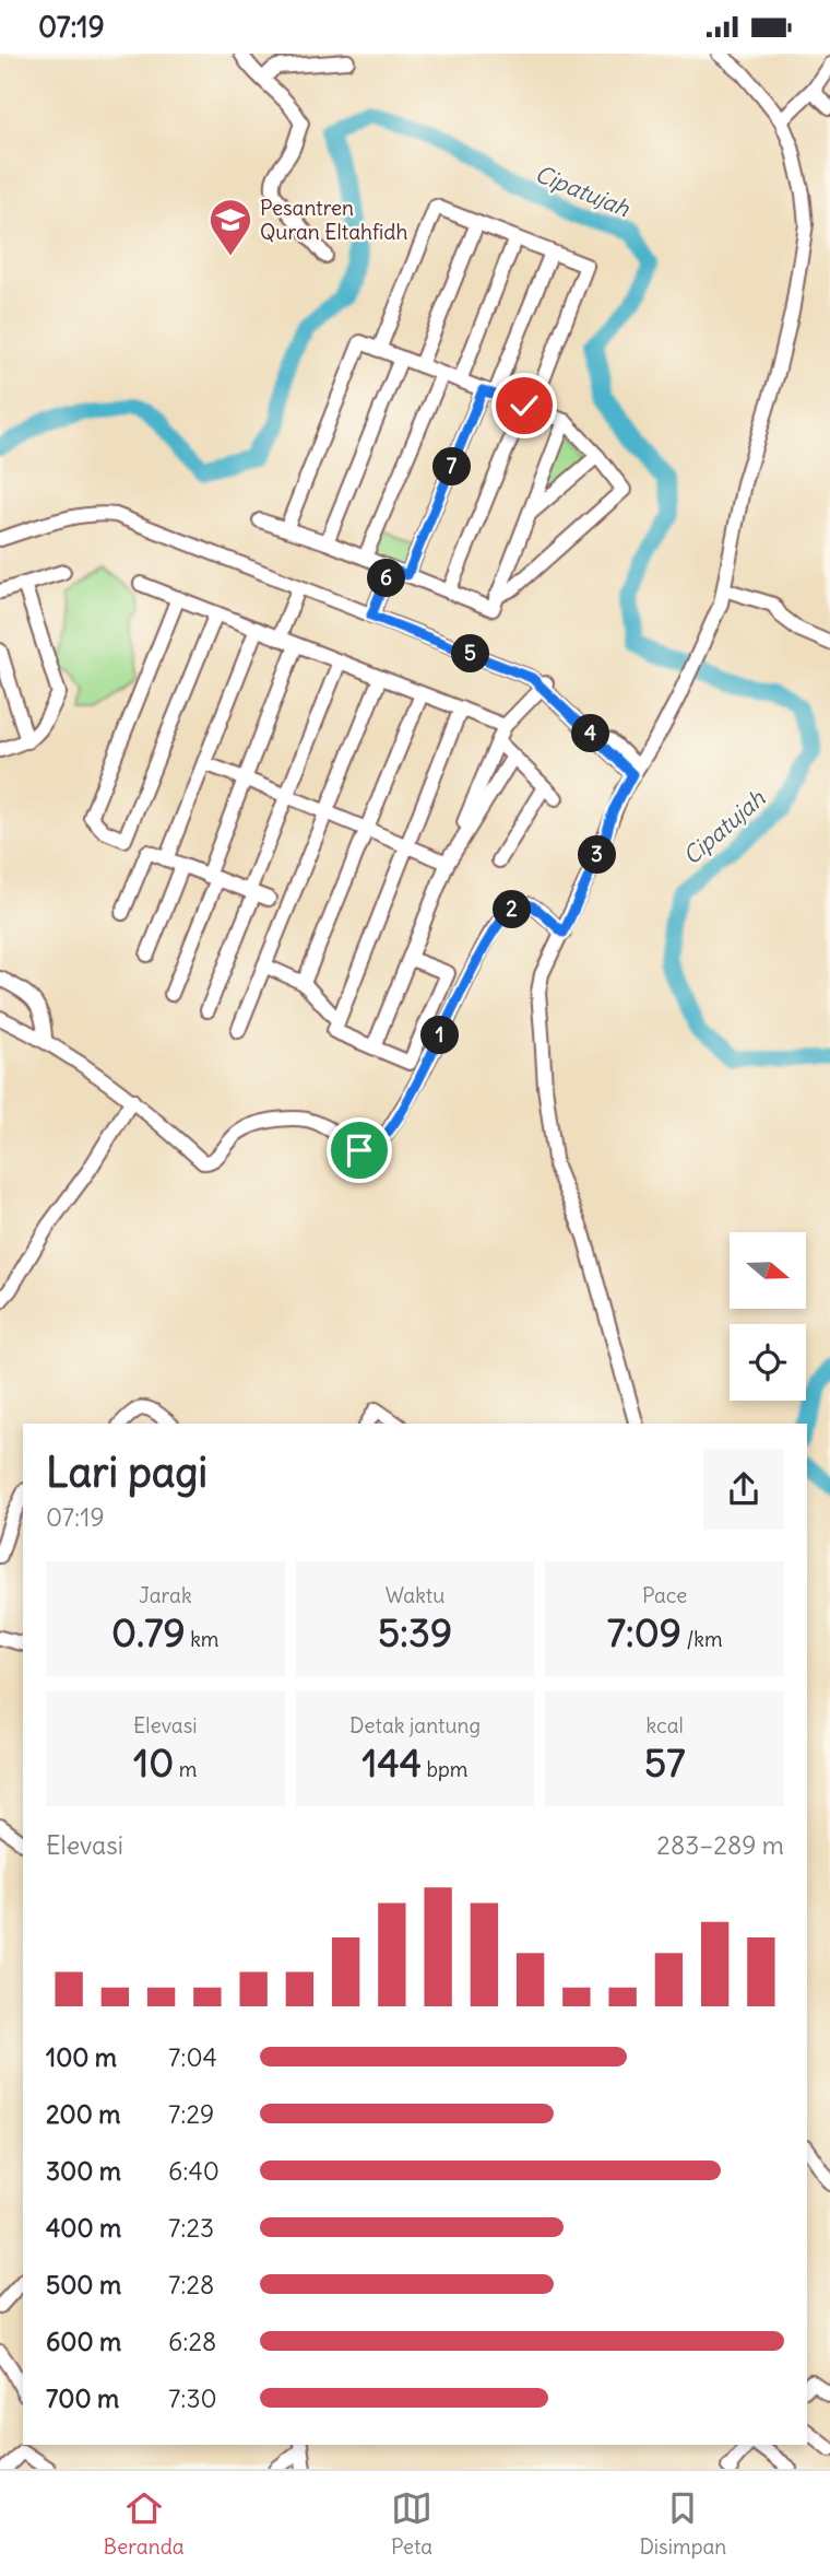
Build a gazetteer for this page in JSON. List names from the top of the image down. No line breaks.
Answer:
{"water":["Cipatujah"],"places":{"school or university":["Pesantren Quran Eltahfidh"]},"north":"right","page":{"status":"07:19","pins":["7","6","5","4","3","2","1"],"heading":["Lari pagi","07:19"],"stats":[["Jarak","0.79 km"],["Waktu","5:39"],["Pace","7:09 /km"],["Elevasi","10 m"],["Detak jantung","144 bpm"],["kcal","57"]],"chart":["Elevasi","283–289 m"],"list":[{"name":"100 m","note":"7:04"},{"name":"200 m","note":"7:29"},{"name":"300 m","note":"6:40"},{"name":"400 m","note":"7:23"},{"name":"500 m","note":"7:28"},{"name":"600 m","note":"6:28"},{"name":"700 m","note":"7:30"}],"tabs":["Beranda","Peta","Disimpan"]}}
